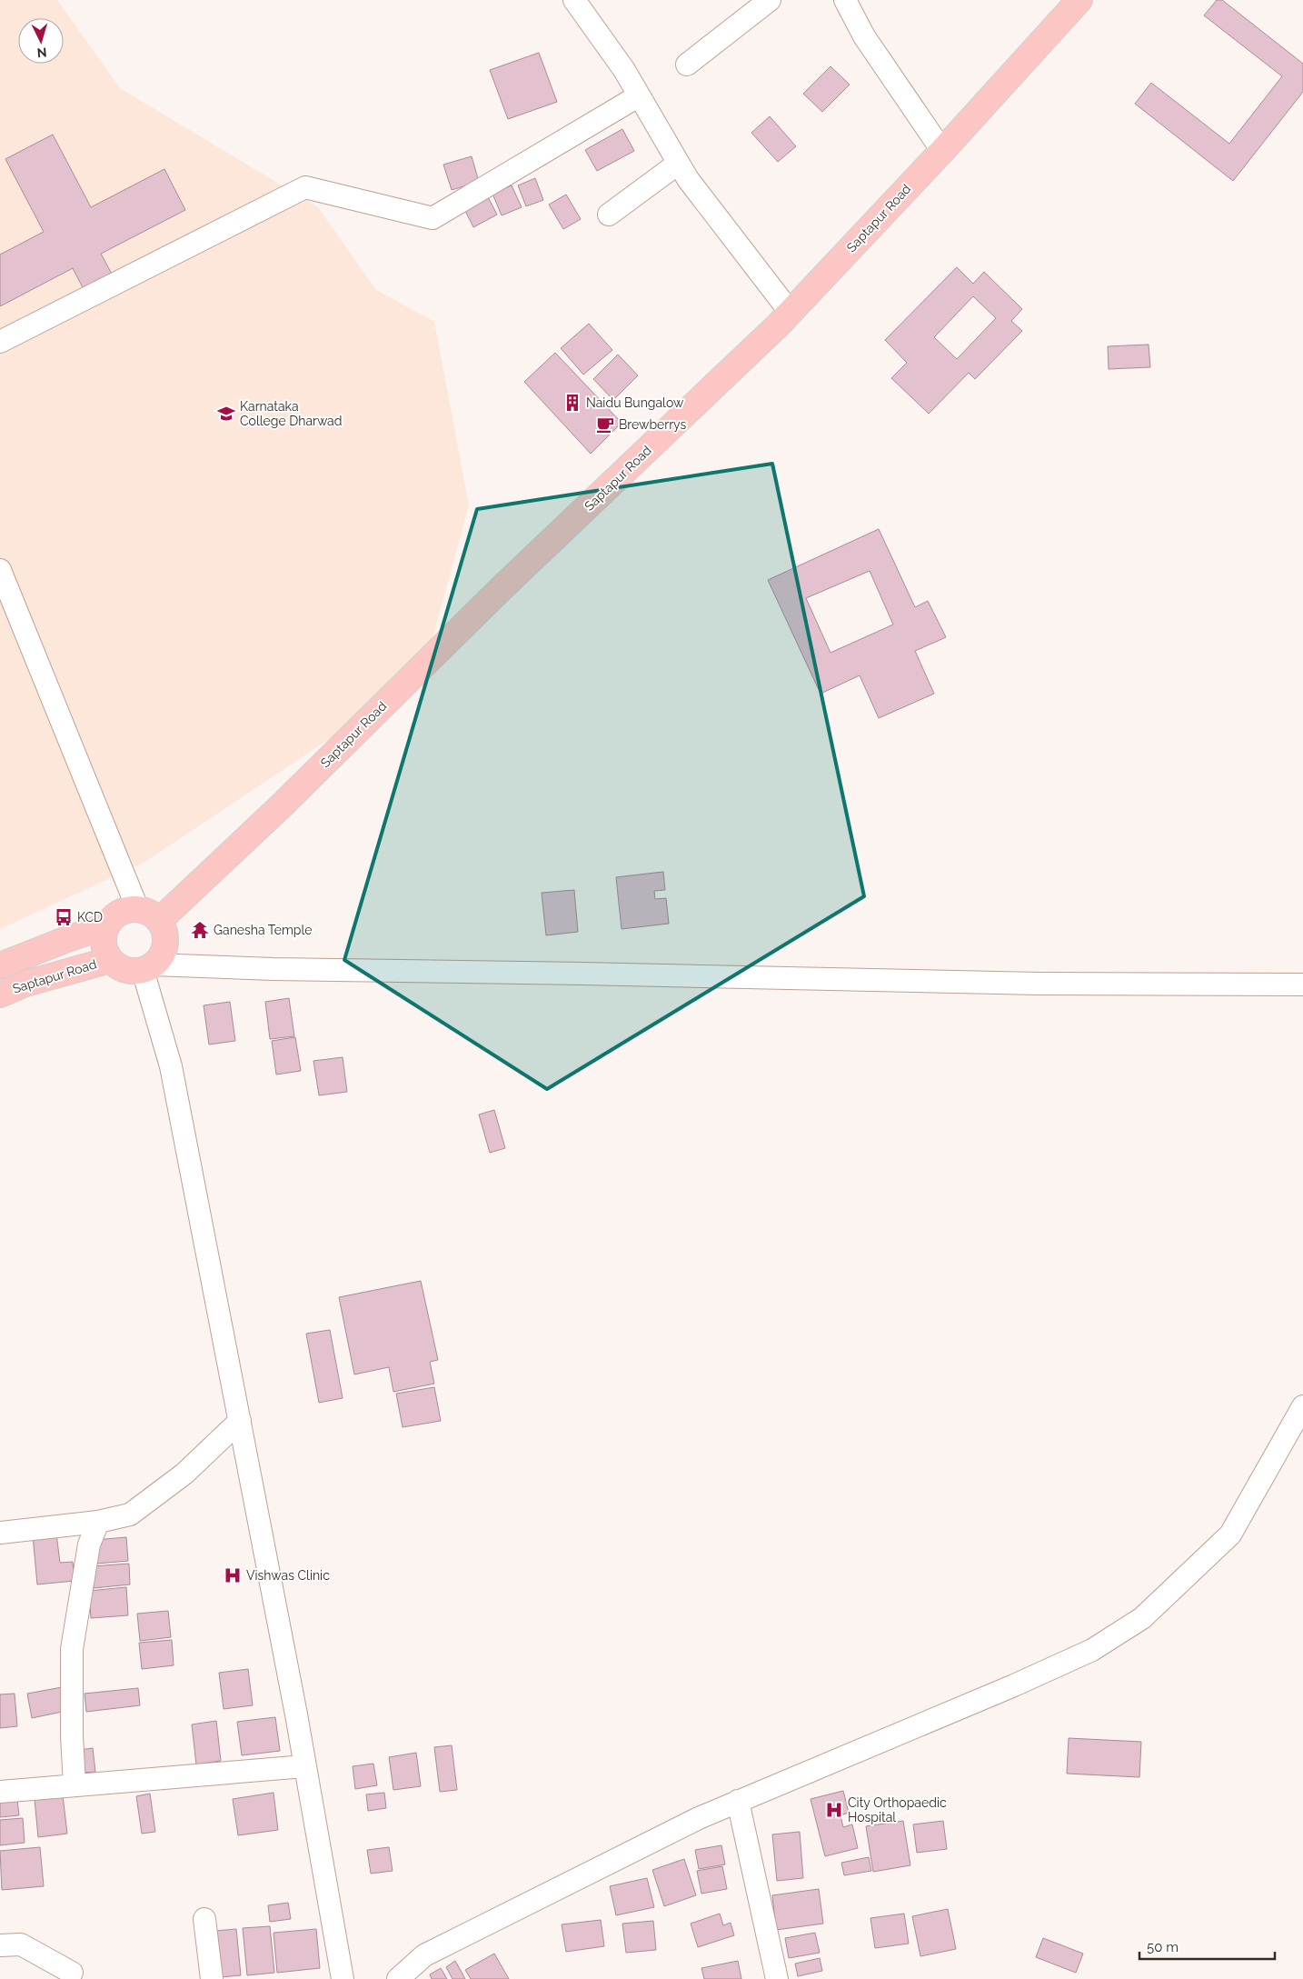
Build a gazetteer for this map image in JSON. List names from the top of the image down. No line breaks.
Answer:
{"streets":{"main road":["Saptapur Road"]},"places":{"building":["Naidu Bungalow"],"school or university":["Karnataka College Dharwad"],"cafe":["Brewberrys"],"bus stop":["KCD"],"temple":["Ganesha Temple"],"hospital":["Vishwas Clinic","City Orthopaedic Hospital"]},"scale_bar":"50 m","north":"bottom"}
